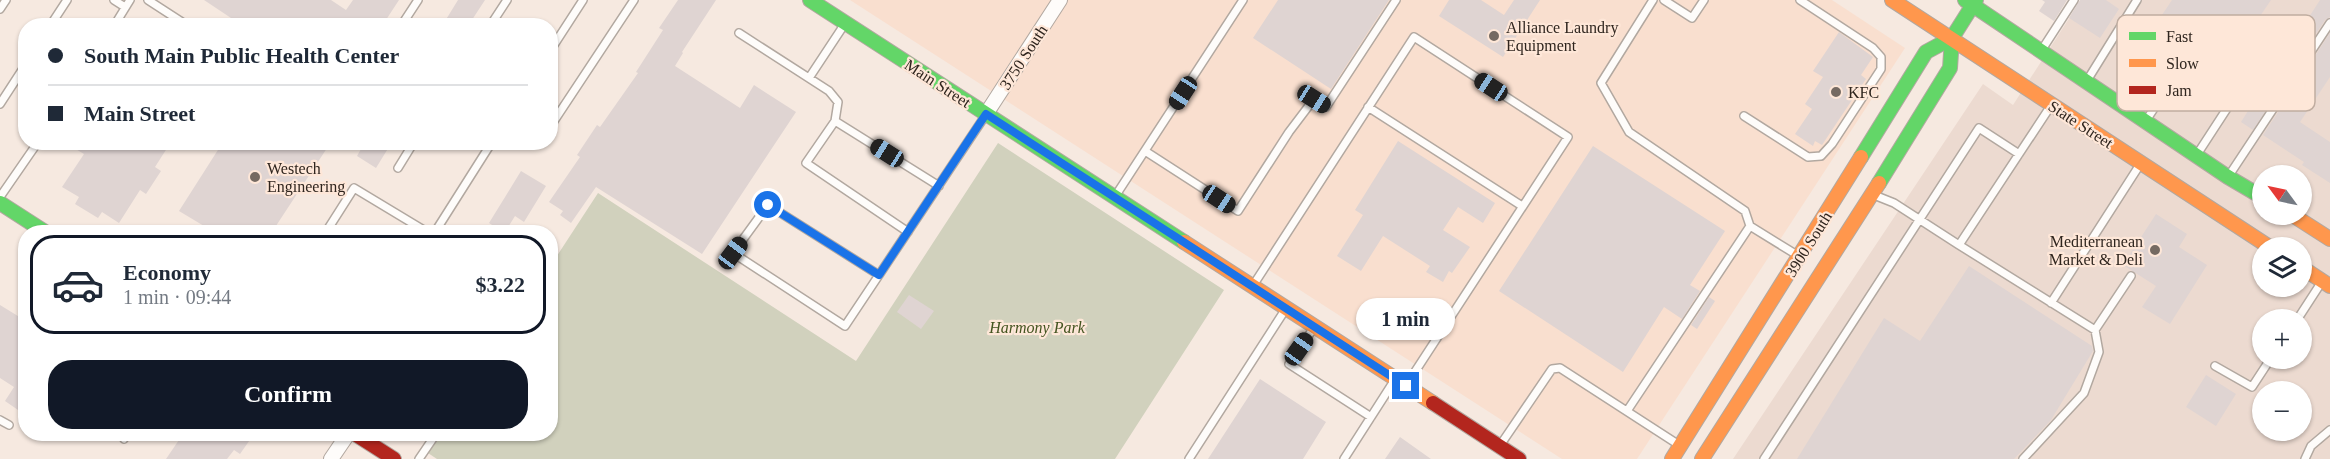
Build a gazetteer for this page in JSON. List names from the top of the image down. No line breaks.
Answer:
{"streets":{"main road":["Main Street","State Street","3900 South"],"street":["3750 South"]},"crossings":[["3750 South","Main Street"],["State Street","3900 South"]],"parks":["Harmony Park"],"places":["Alliance Laundry Equipment","KFC","Westech Engineering","Mediterranean Market & Deli"],"legend":["Fast","Slow","Jam"],"north":"top left","page":{"banner":["South Main Public Health Center","Main Street"],"map_buttons":["+","−"],"list":[{"name":"Economy","note":"1 min · 09:44","value":"$3.22"}],"bubble":"1 min","buttons":"Confirm"}}
